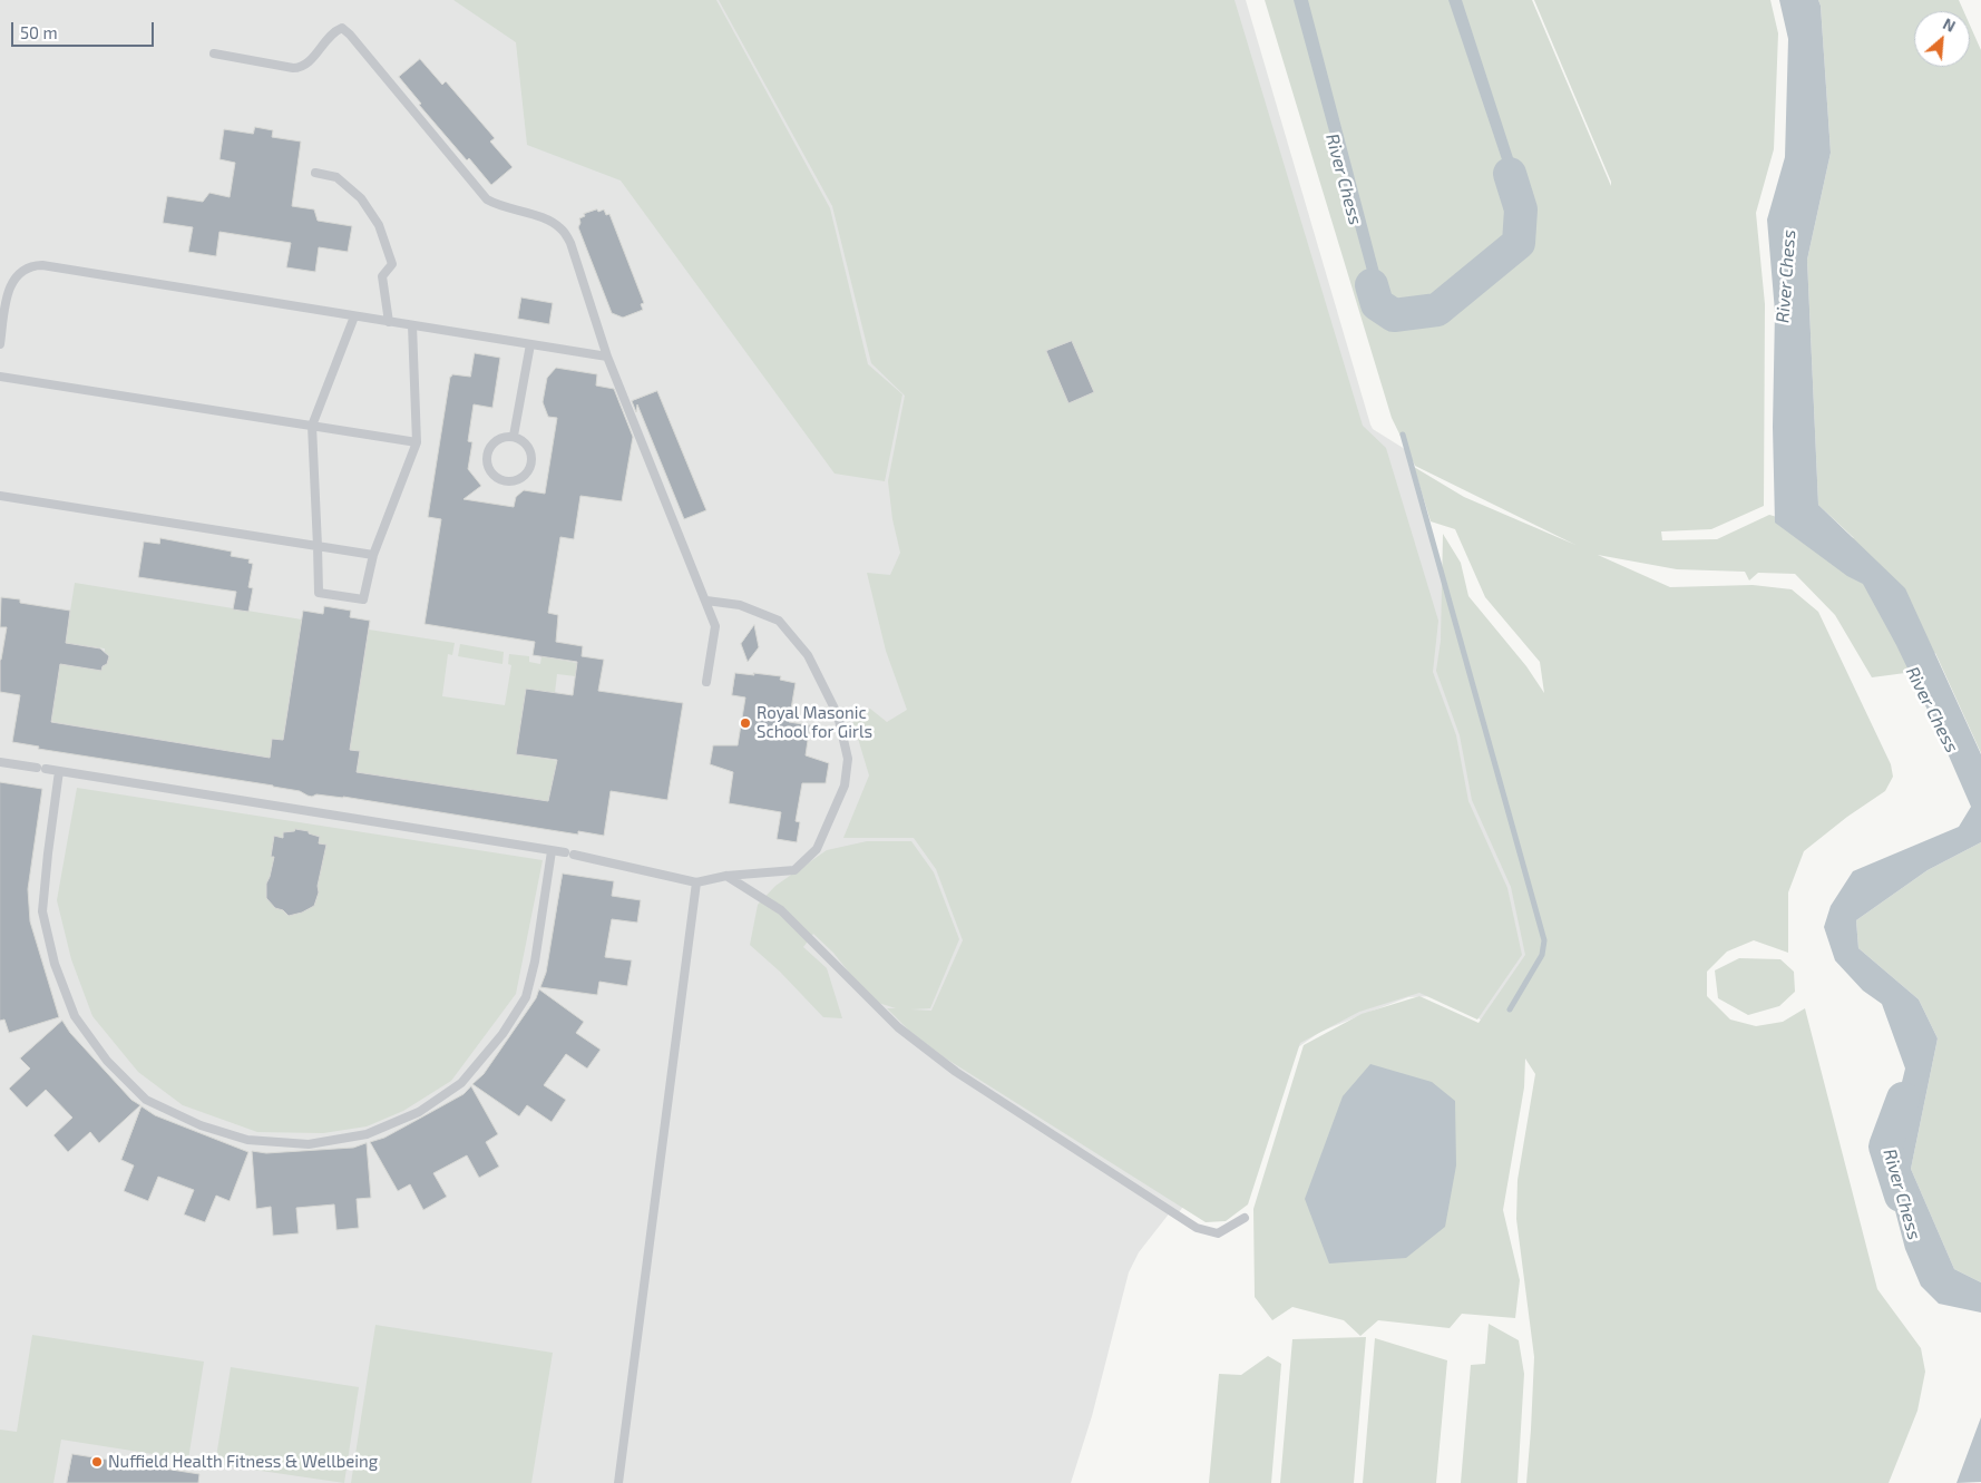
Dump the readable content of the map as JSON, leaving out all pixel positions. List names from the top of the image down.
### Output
{
  "water": ["River Chess"],
  "places": ["Royal Masonic School for Girls", "Nuffield Health Fitness & Wellbeing"],
  "scale_bar": "50 m",
  "north": "top right"
}
